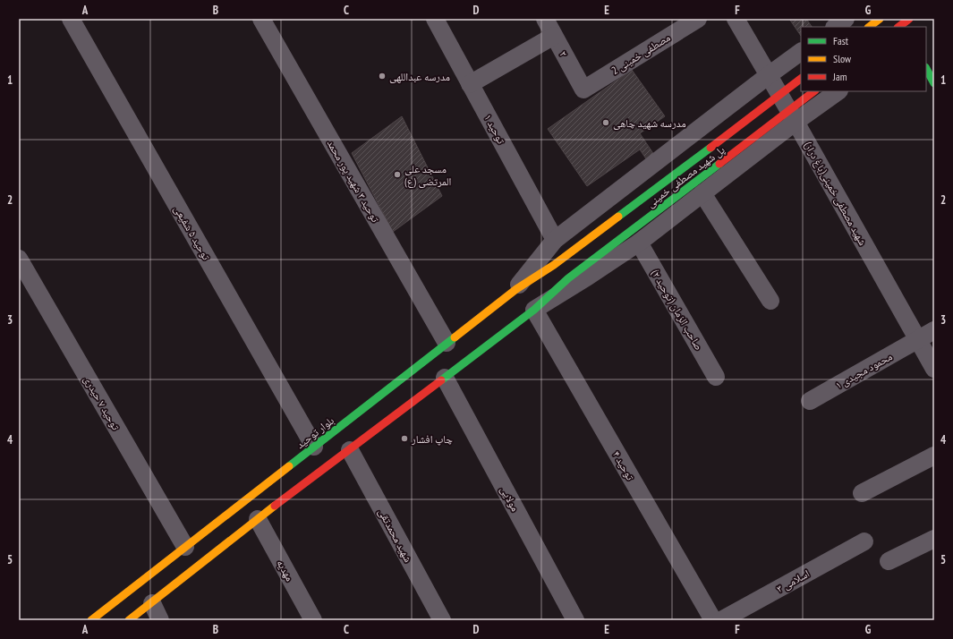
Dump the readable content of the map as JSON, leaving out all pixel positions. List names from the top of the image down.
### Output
{
  "streets": {
    "main road": ["پل شهید مصطفی خمینی", "بلوار توحید"],
    "street": [
      "۲",
      "مصطفی خمینی 2",
      "توحید ۱",
      "توحید ۳ شهيد پور محمد",
      "شهید مصطفی خمینی(باغ دراز)",
      "توحید ۵ شفیعی",
      "صاحب الزمان (توحید ۲)",
      "۱ محمود مجیدی",
      "توحید ۷ حیدری",
      "توحید ۴",
      "مولایی",
      "شهید محمدتقی",
      "مهدیه",
      "۳ اسلامی"
    ]
  },
  "crossings": [
    ["۲", "مصطفی خمینی 2"],
    ["پل شهید مصطفی خمینی", "بلوار توحید"],
    ["پل شهید مصطفی خمینی", "توحید ۴"],
    ["توحید ۳ شهيد پور محمد", "بلوار توحید"],
    ["شهید مصطفی خمینی(باغ دراز)", "۱ محمود مجیدی"],
    ["توحید ۵ شفیعی", "بلوار توحید"],
    ["توحید ۷ حیدری", "بلوار توحید"]
  ],
  "places": [
    "مدرسه عبداللهی",
    "مدرسه شهید چاهی",
    "مسجد علی المرتضی (ع)",
    "چاپ افشار"
  ],
  "legend": ["Fast", "Slow", "Jam"],
  "grid": {
    "columns": [
      "A",
      "B",
      "C",
      "D",
      "E",
      "F",
      "G"
    ],
    "rows": [
      "1",
      "2",
      "3",
      "4",
      "5"
    ]
  }
}
